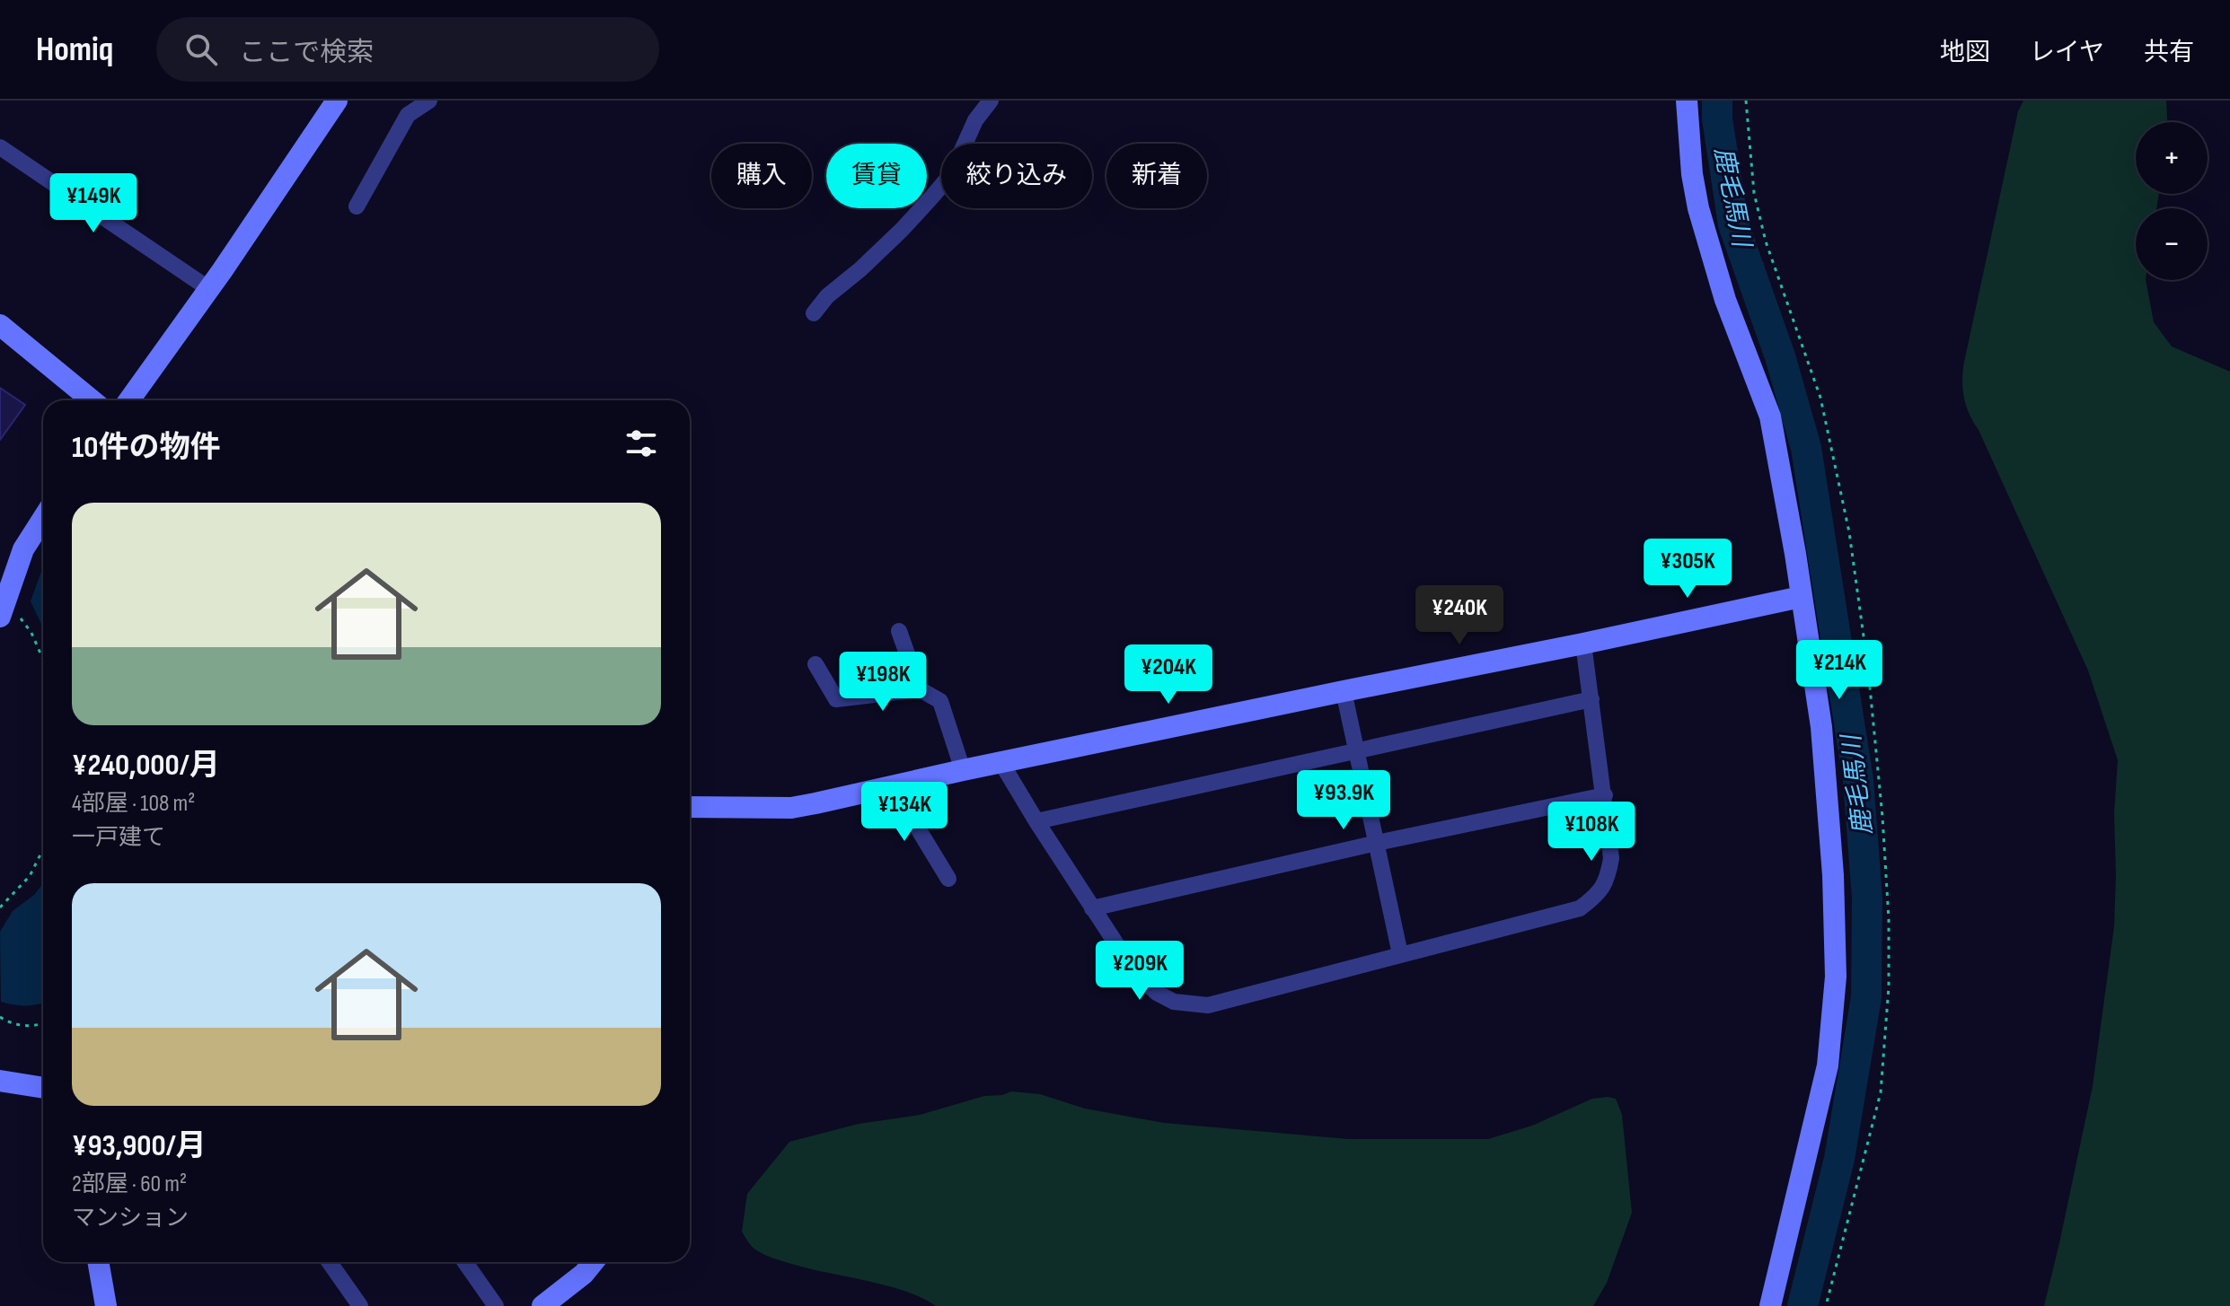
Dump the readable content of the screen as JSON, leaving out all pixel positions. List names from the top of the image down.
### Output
{
  "water": ["鹿毛馬川"],
  "page": {
    "header": "Homiq",
    "search": "ここで検索",
    "nav": ["地図", "レイヤ", "共有"],
    "map_buttons": ["+", "−"],
    "chip": [
      "購入",
      "賃貸",
      "絞り込み",
      "新着"
    ],
    "price": [
      "¥149K",
      "¥305K",
      "¥240K",
      "¥214K",
      "¥204K",
      "¥198K",
      "¥93.9K",
      "¥134K",
      "¥108K",
      "¥209K"
    ],
    "heading": "10件の物件",
    "list": [
      {
        "name": "¥240,000/月",
        "note": "4部屋 · 108 m² · 一戸建て"
      },
      {
        "name": "¥93,900/月",
        "note": "2部屋 · 60 m² · マンション"
      }
    ]
  }
}
